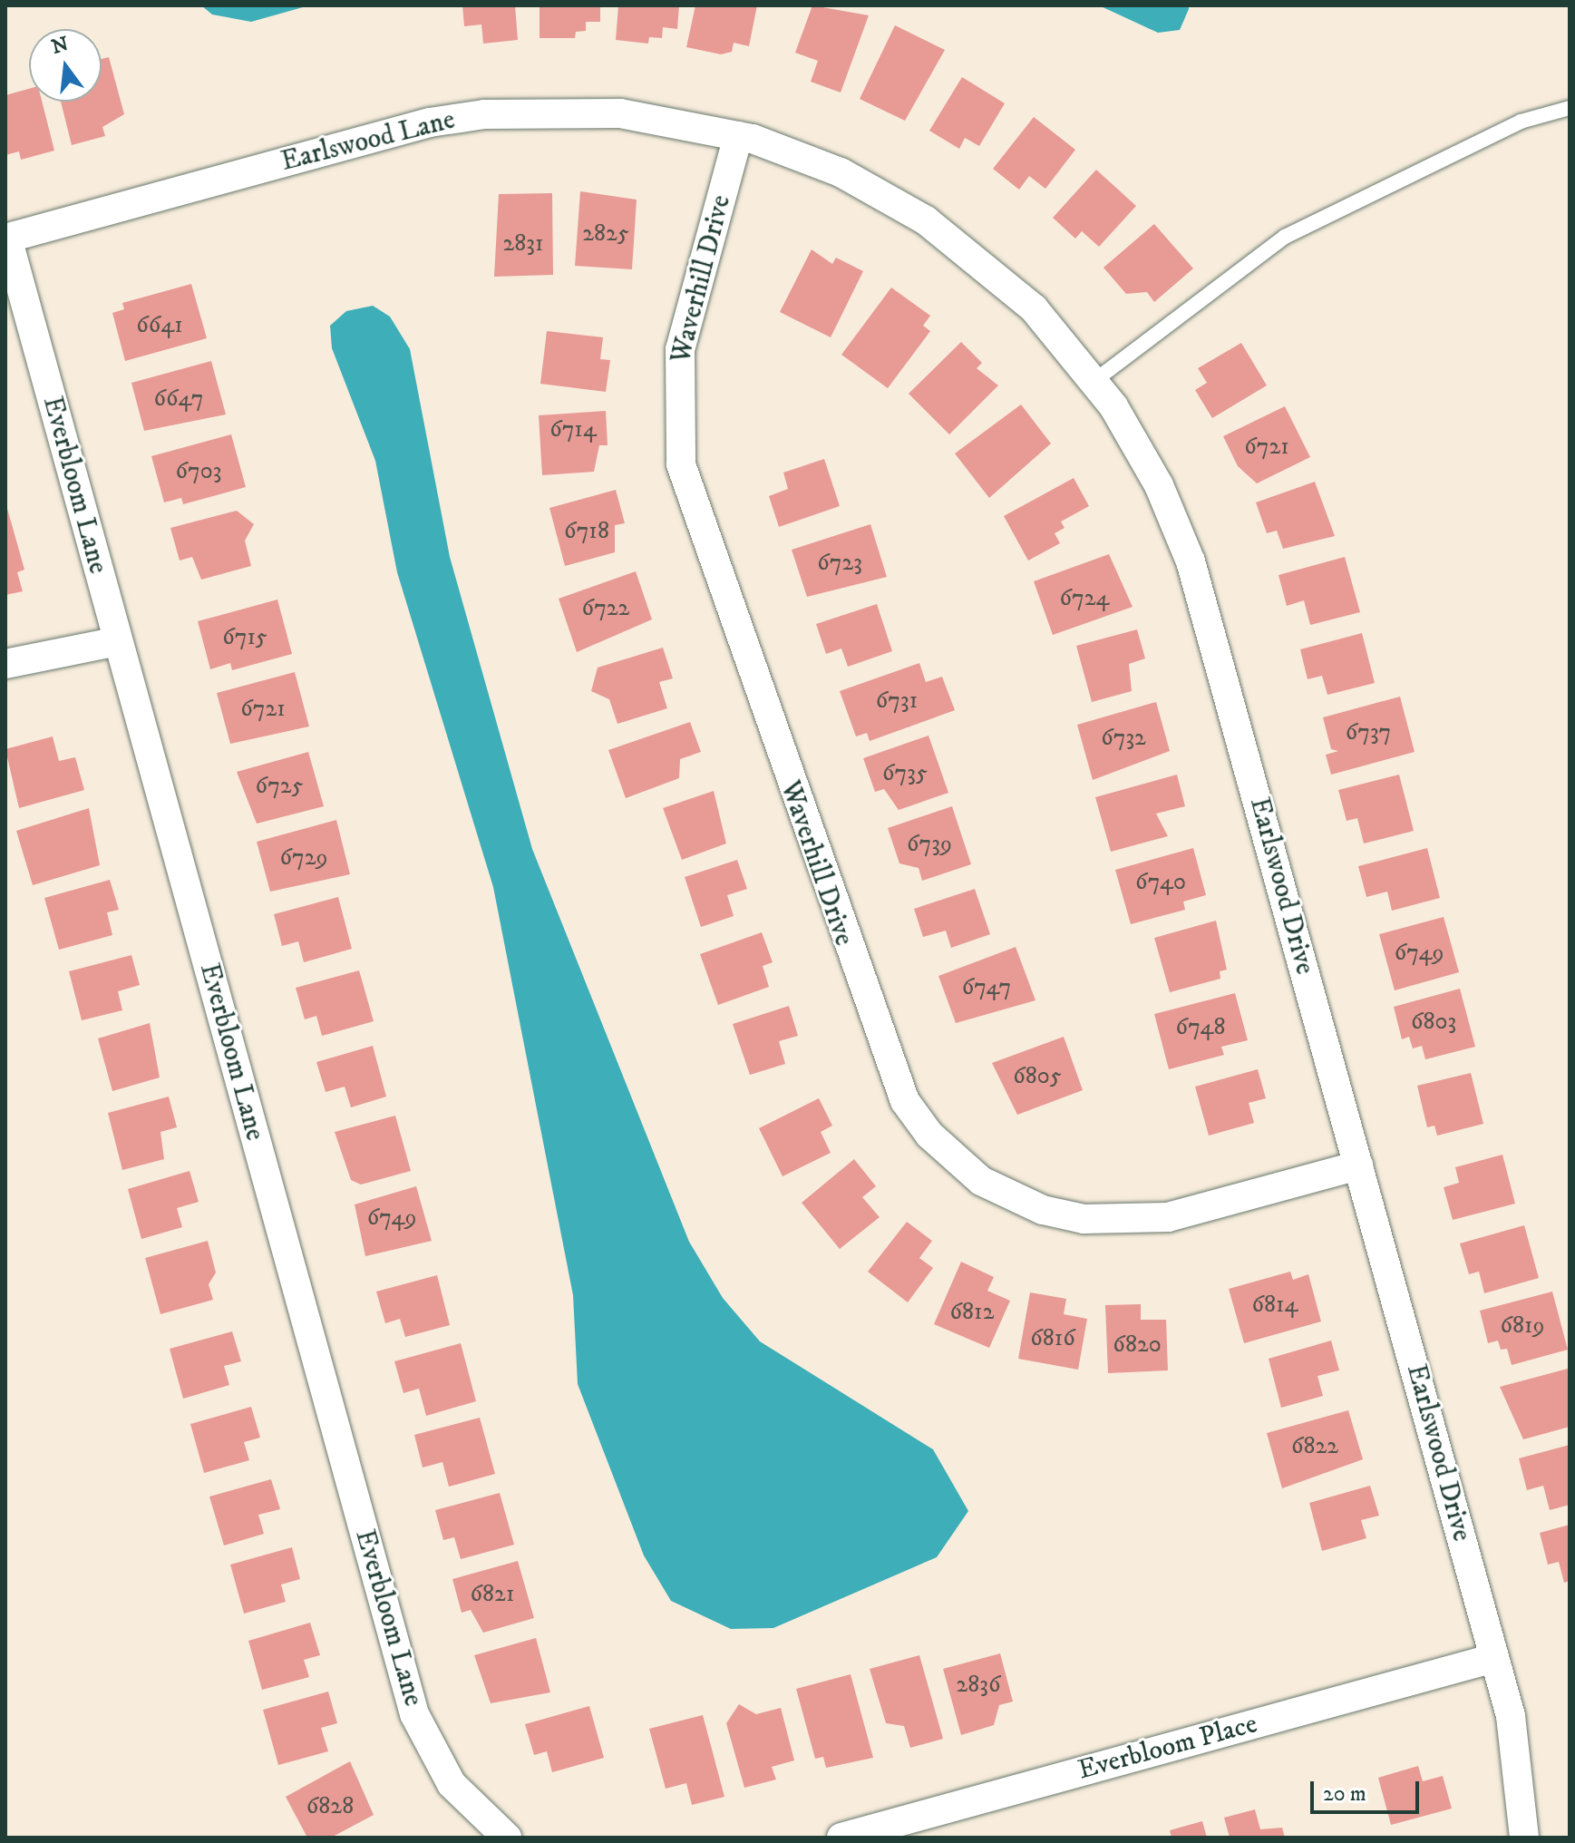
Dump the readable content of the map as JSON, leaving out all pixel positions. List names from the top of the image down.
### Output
{
  "streets": {
    "street": [
      "Earlswood Lane",
      "Waverhill Drive",
      "Everbloom Lane",
      "Earlswood Drive",
      "Everbloom Place"
    ]
  },
  "crossings": [
    ["Earlswood Lane", "Waverhill Drive"],
    ["Earlswood Lane", "Everbloom Lane"],
    ["Earlswood Lane", "Earlswood Drive"],
    ["Waverhill Drive", "Earlswood Drive"],
    ["Earlswood Drive", "Everbloom Place"]
  ],
  "house_numbers": [
    "2825",
    "2831",
    "6641",
    "6647",
    "6714",
    "6721",
    "6703",
    "6718",
    "6723",
    "6724",
    "6722",
    "6715",
    "6731",
    "6721",
    "6737",
    "6732",
    "6735",
    "6725",
    "6739",
    "6729",
    "6740",
    "6749",
    "6747",
    "6803",
    "6748",
    "6805",
    "6749",
    "6814",
    "6812",
    "6819",
    "6816",
    "6820",
    "6822",
    "6821",
    "2836",
    "6828"
  ],
  "scale_bar": "20 m",
  "north": "top"
}
